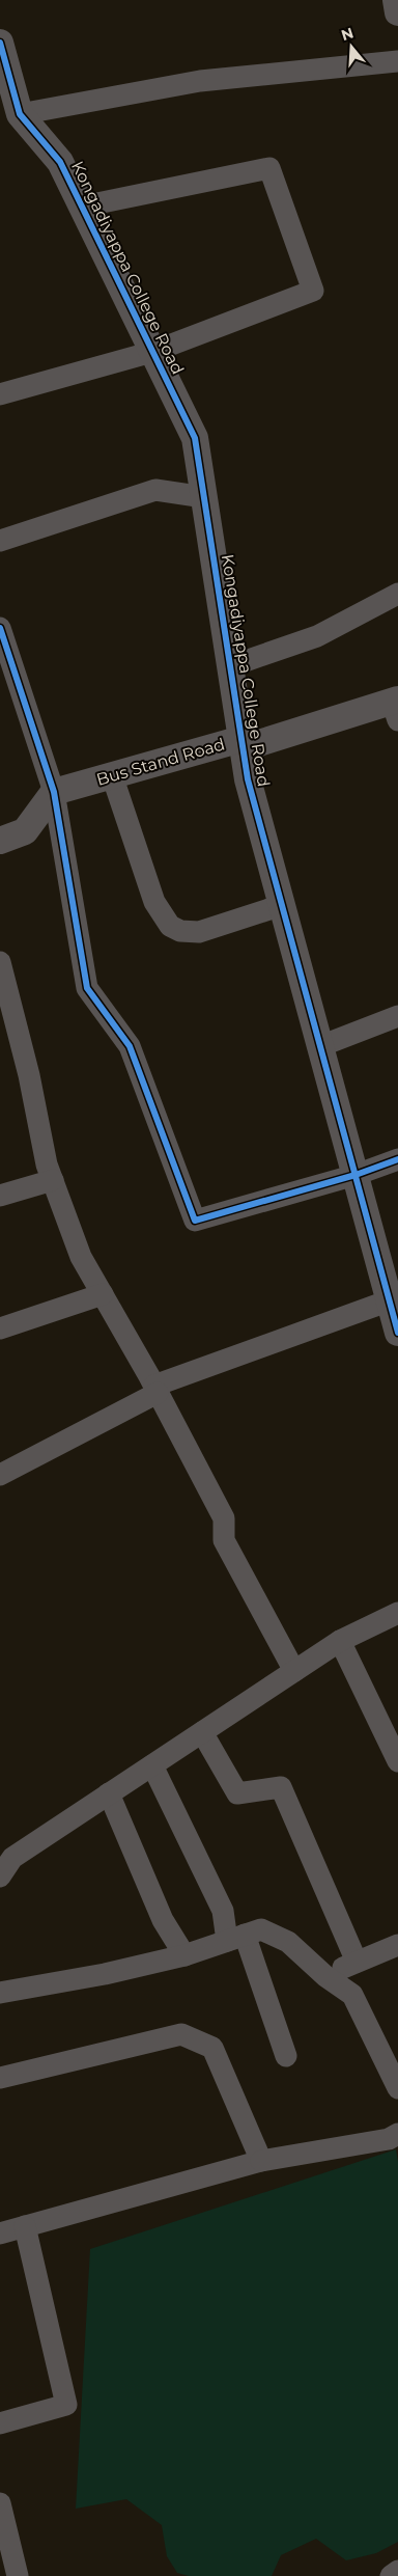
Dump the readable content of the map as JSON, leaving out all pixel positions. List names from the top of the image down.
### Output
{
  "streets": {
    "street": ["Kongadiyappa College Road", "Bus Stand Road"]
  },
  "crossings": [
    ["Kongadiyappa College Road", "Bus Stand Road"]
  ],
  "north": "top"
}
